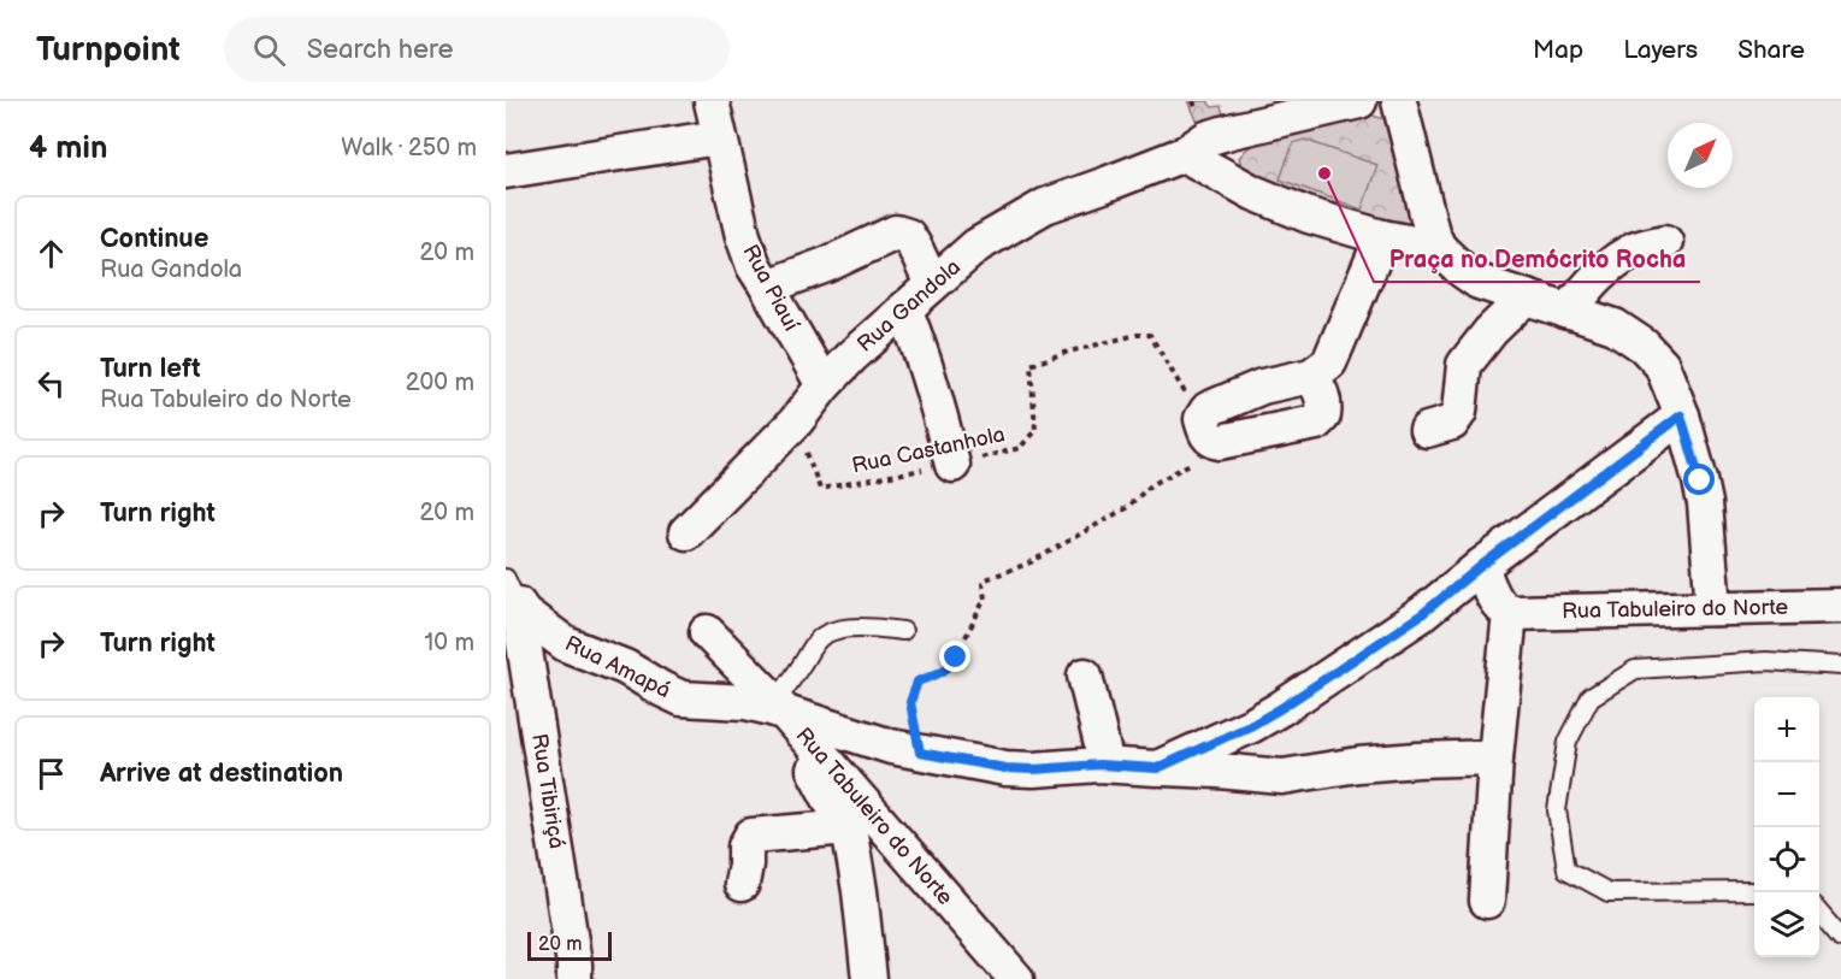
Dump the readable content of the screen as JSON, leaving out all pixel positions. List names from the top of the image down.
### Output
{
  "streets": {
    "street": [
      "Rua Piauí",
      "Rua Gandola",
      "Rua Tabuleiro do Norte",
      "Rua Amapá",
      "Rua Tibiriçá"
    ],
    "path": ["Rua Castanhola"]
  },
  "crossings": [
    ["Rua Piauí", "Rua Gandola"],
    ["Rua Gandola", "Rua Castanhola"],
    ["Rua Tabuleiro do Norte", "Rua Amapá"],
    ["Rua Amapá", "Rua Tibiriçá"]
  ],
  "places": ["Praça no Demócrito Rocha"],
  "scale_bar": "20 m",
  "north": "top right",
  "page": {
    "header": "Turnpoint",
    "search": "Search here",
    "nav": ["Map", "Layers", "Share"],
    "heading": ["4 min", "Walk · 250 m"],
    "list": [
      ["Continue", "Rua Gandola", "20 m"],
      ["Turn left", "Rua Tabuleiro do Norte", "200 m"],
      ["Turn right", "20 m"],
      ["Turn right", "10 m"],
      "Arrive at destination"
    ],
    "map_buttons": ["+", "−"],
    "scale": "20 m"
  }
}
